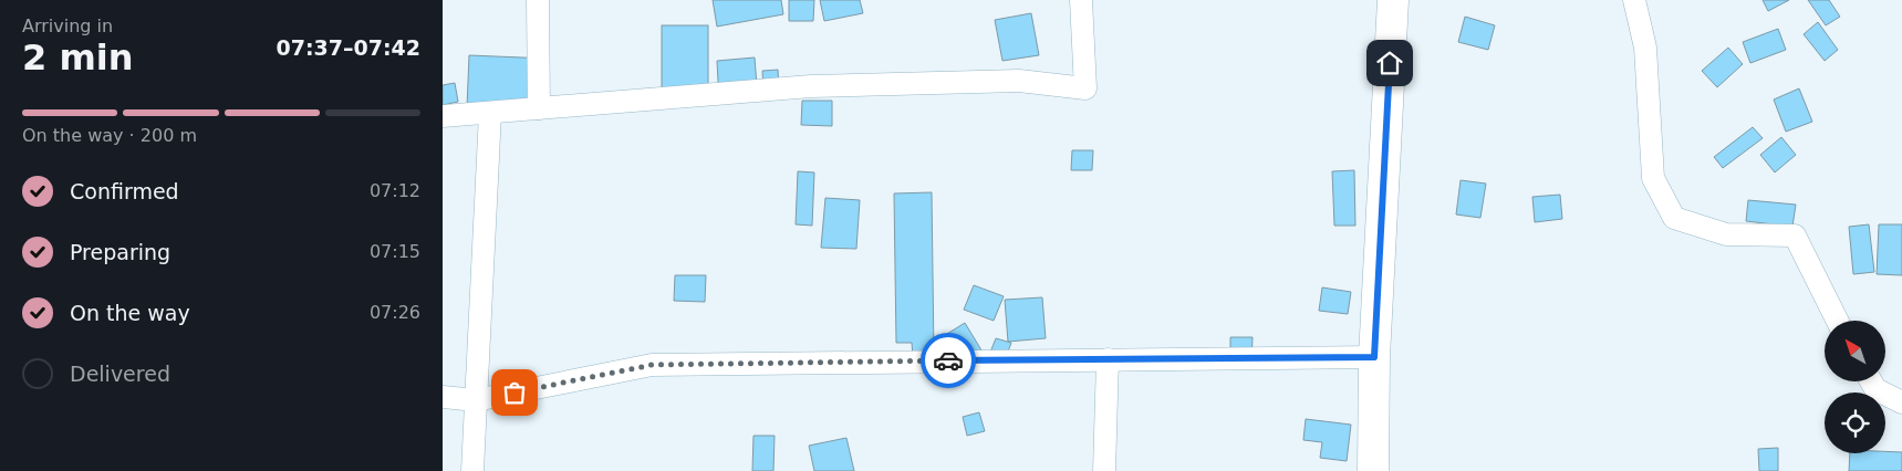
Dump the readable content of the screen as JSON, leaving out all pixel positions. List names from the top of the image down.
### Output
{
  "north": "top left",
  "page": {
    "heading": ["2 min", "Arriving in", "07:37–07:42"],
    "bar": "On the way · 200 m",
    "list": [
      ["Confirmed", "07:12"],
      ["Preparing", "07:15"],
      ["On the way", "07:26"],
      "Delivered"
    ]
  }
}
